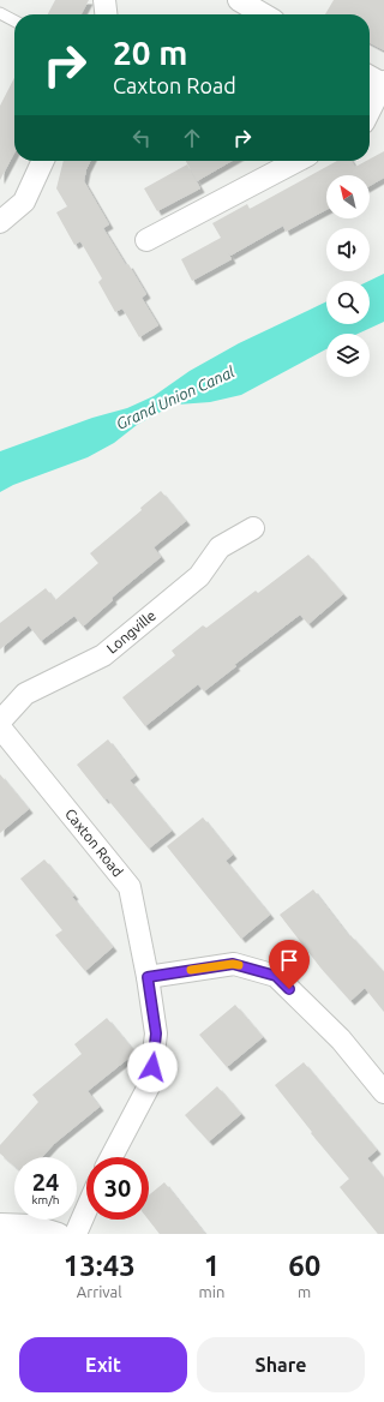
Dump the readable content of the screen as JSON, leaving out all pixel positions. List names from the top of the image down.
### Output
{
  "streets": {
    "street": ["Longville", "Caxton Road"]
  },
  "water": ["Grand Union Canal"],
  "north": "top left",
  "page": {
    "turn": ["20 m", "Caxton Road"],
    "speed": "24 km/h",
    "limit": "30",
    "eta": [
      "13:43",
      "Arrival",
      "1",
      "min",
      "60",
      "m"
    ],
    "buttons": ["Exit", "Share"]
  }
}
